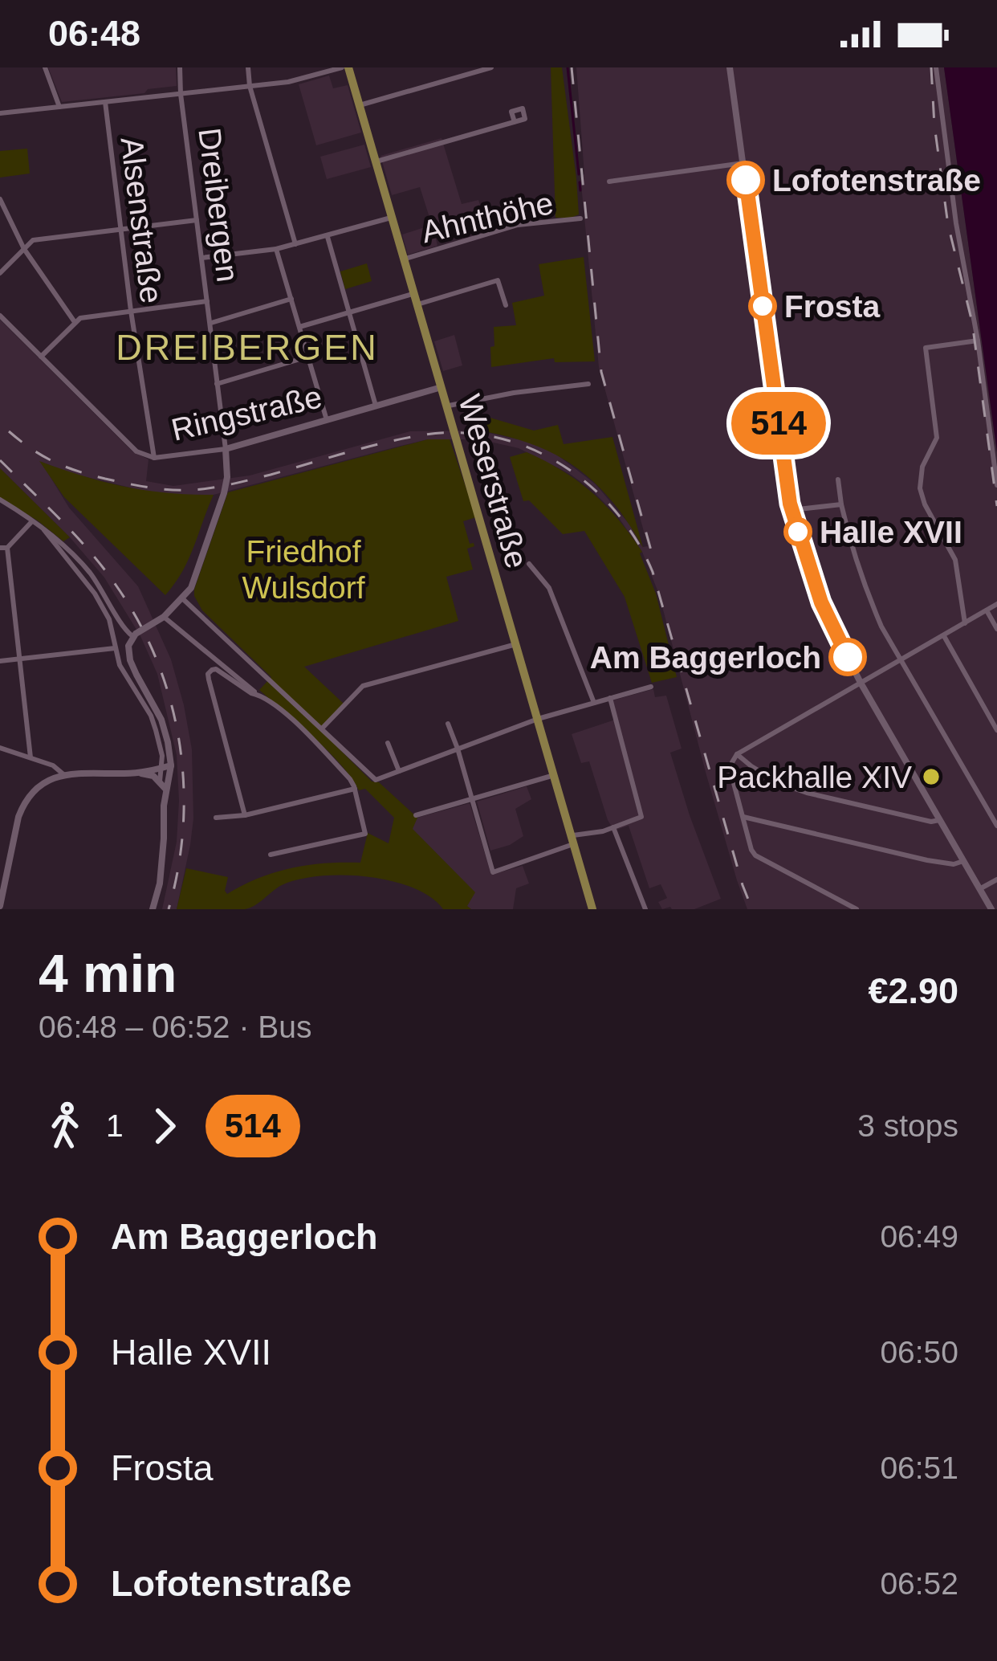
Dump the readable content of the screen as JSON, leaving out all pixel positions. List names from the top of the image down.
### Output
{
  "streets": {
    "main road": ["Weserstraße"],
    "street": [
      "Dreibergen",
      "Ahnthöhe",
      "Alsenstraße",
      "Ringstraße"
    ]
  },
  "crossings": [
    ["Dreibergen", "Ringstraße"],
    ["Ahnthöhe", "Weserstraße"],
    ["Alsenstraße", "Ringstraße"],
    ["Ringstraße", "Weserstraße"]
  ],
  "districts": ["DREIBERGEN"],
  "parks": ["Friedhof Wulsdorf"],
  "places": [
    "Lofotenstraße",
    "Frosta",
    "Halle XVII",
    "Am Baggerloch",
    "Packhalle XIV"
  ],
  "lines": ["bus line 514"],
  "page": {
    "status": "06:48",
    "on_map": "514",
    "heading": ["4 min", "06:48 – 06:52 · Bus", "€2.90"],
    "legs": ["1", "514", "3 stops"],
    "list": [
      {
        "name": "Am Baggerloch",
        "value": "06:49"
      },
      {
        "name": "Halle XVII",
        "value": "06:50"
      },
      {
        "name": "Frosta",
        "value": "06:51"
      },
      {
        "name": "Lofotenstraße",
        "value": "06:52"
      }
    ]
  }
}
